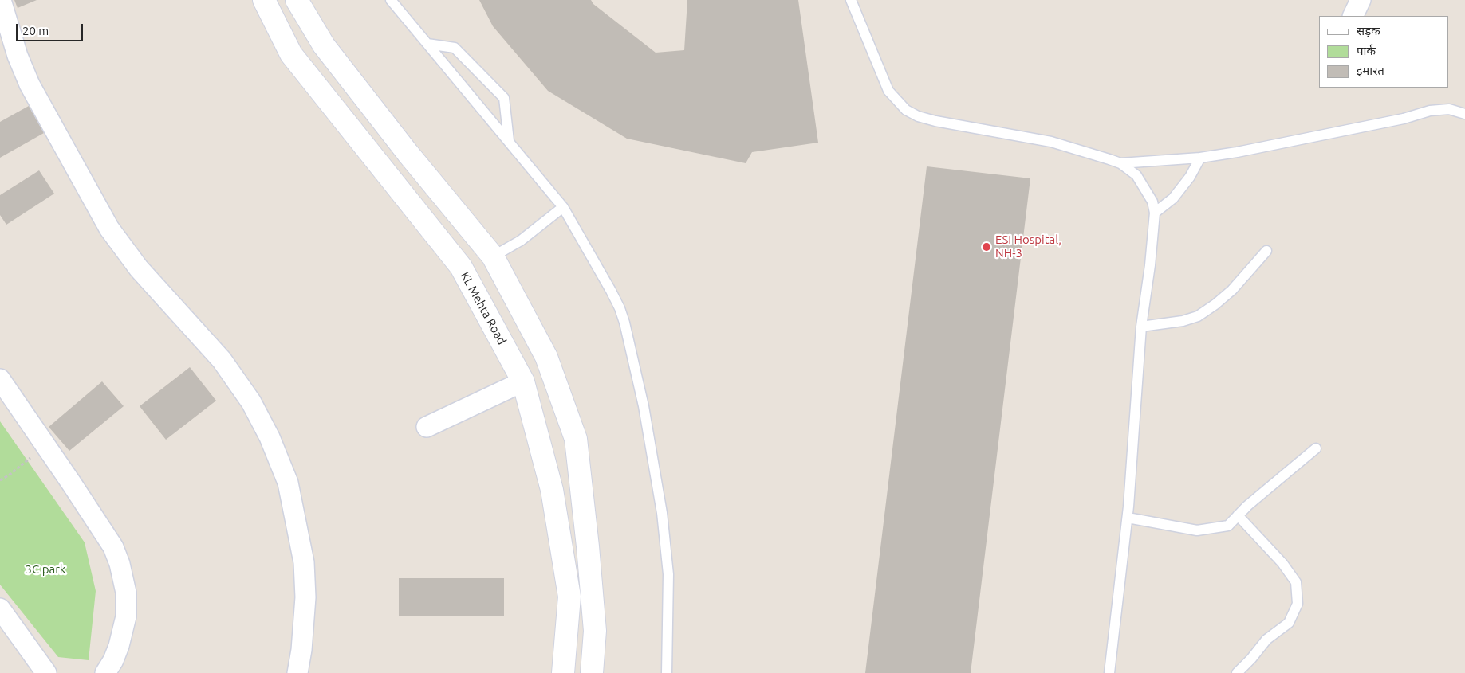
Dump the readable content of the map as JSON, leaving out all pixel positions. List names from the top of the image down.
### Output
{
  "streets": {
    "street": ["KL Mehta Road"]
  },
  "parks": ["3C park"],
  "places": ["ESI Hospital, NH-3"],
  "legend": ["सड़क", "पार्क", "इमारत"],
  "scale_bar": "20 m"
}
